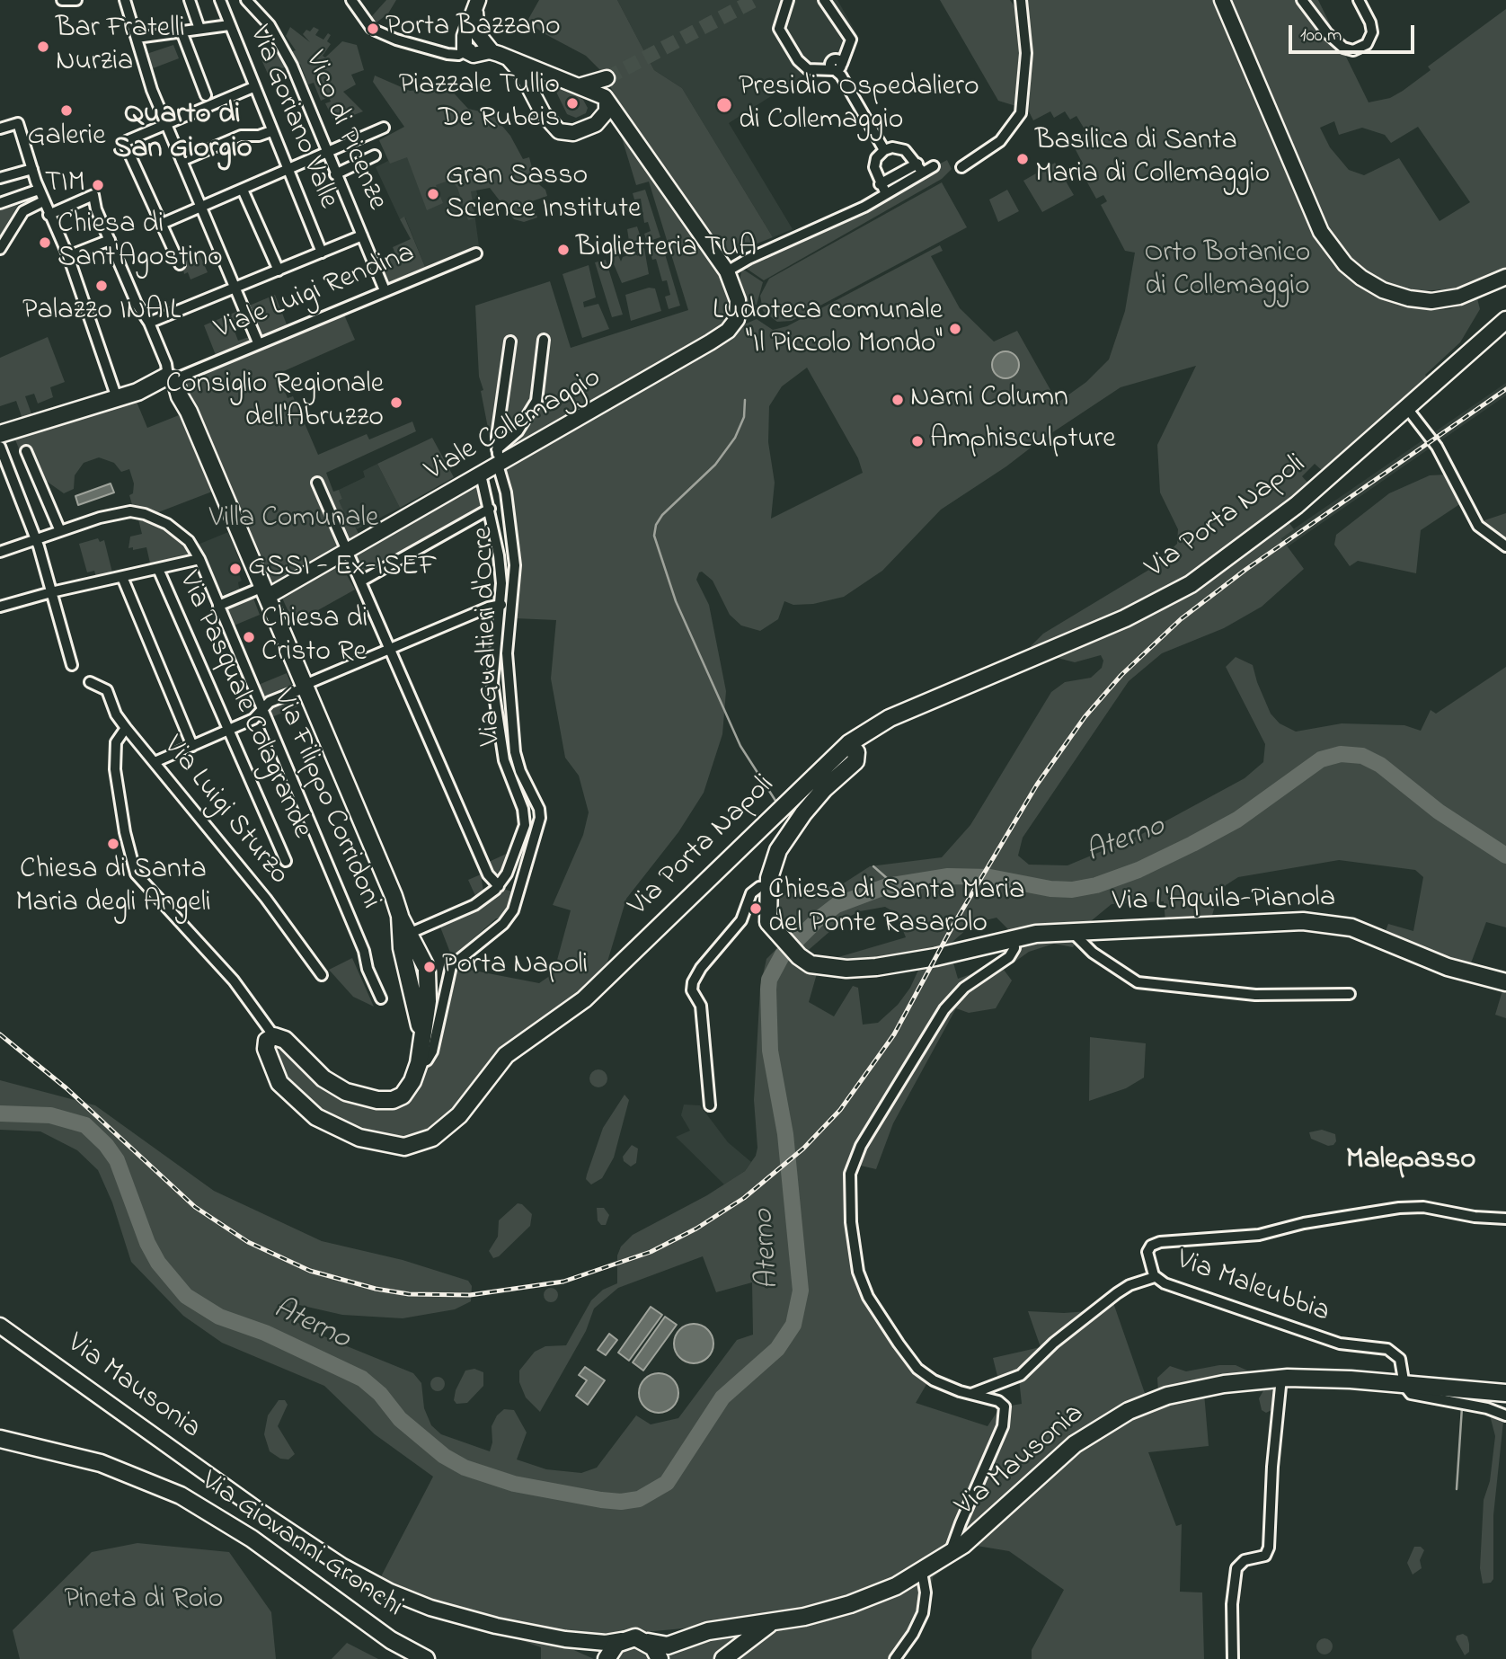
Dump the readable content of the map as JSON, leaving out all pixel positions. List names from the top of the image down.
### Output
{
  "streets": {
    "main road": [
      "Viale Collemaggio",
      "Via Porta Napoli",
      "Via L'Aquila-Pianola",
      "Via Mausonia",
      "Via Giovanni Gronchi"
    ],
    "street": [
      "Via Goriano Valle",
      "Vico di Picenze",
      "Viale Luigi Rendina",
      "Via Gualtieri d'Ocre",
      "Via Pasquale Colagrande",
      "Via Filippo Corridoni",
      "Via Luigi Sturzo",
      "Via Maleubbia"
    ]
  },
  "crossings": [
    ["Vico di Picenze", "Viale Luigi Rendina"],
    ["Viale Collemaggio", "Via Gualtieri d'Ocre"],
    ["Via Maleubbia", "Via Mausonia"]
  ],
  "districts": ["Quarto di San Giorgio", "Malepasso"],
  "water": ["Aterno"],
  "parks": ["Orto Botanico di Collemaggio", "Villa Comunale", "Pineta di Roio"],
  "places": [
    "Porta Bazzano",
    "Bar Fratelli Nurzia",
    "Piazzale Tullio De Rubeis",
    "Presidio Ospedaliero di Collemaggio",
    "Galerie",
    "Basilica di Santa Maria di Collemaggio",
    "TIM",
    "Gran Sasso Science Institute",
    "Chiesa di Sant'Agostino",
    "Biglietteria TUA",
    "Palazzo INAIL",
    "Ludoteca comunale \"Il Piccolo Mondo\"",
    "Narni Column",
    "Consiglio Regionale dell'Abruzzo",
    "Amphisculpture",
    "GSSI - Ex-ISEF",
    "Chiesa di Cristo Re",
    "Chiesa di Santa Maria degli Angeli",
    "Chiesa di Santa Maria del Ponte Rasarolo",
    "Porta Napoli"
  ],
  "scale_bar": "100 m"
}
